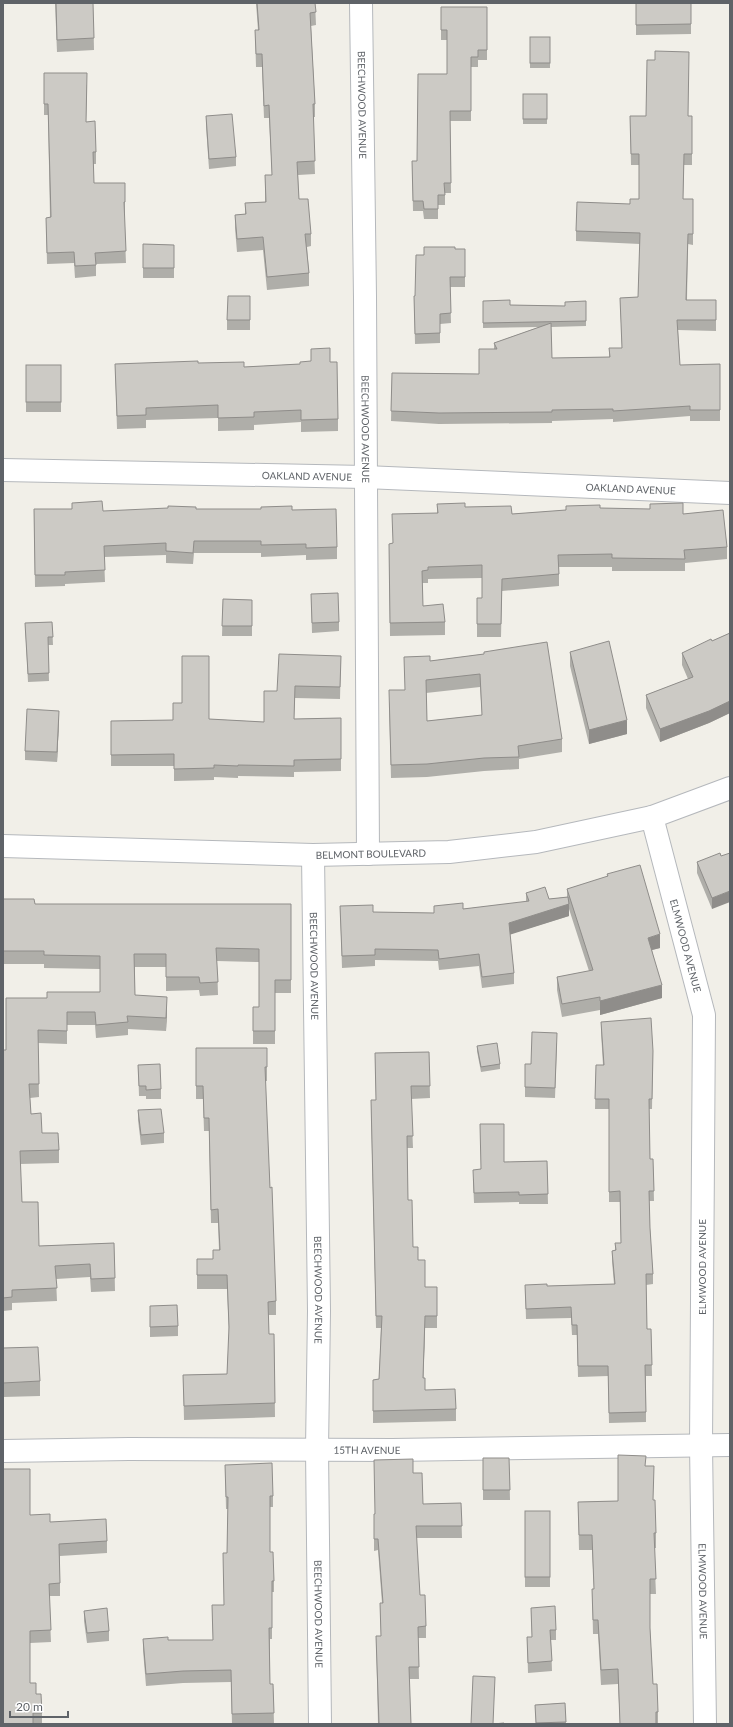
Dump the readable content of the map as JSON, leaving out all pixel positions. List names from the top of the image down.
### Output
{
  "streets": {
    "street": [
      "BEECHWOOD AVENUE",
      "OAKLAND AVENUE",
      "BELMONT BOULEVARD",
      "ELMWOOD AVENUE",
      "15TH AVENUE"
    ]
  },
  "crossings": [
    ["BEECHWOOD AVENUE", "OAKLAND AVENUE"],
    ["BEECHWOOD AVENUE", "BELMONT BOULEVARD"],
    ["BEECHWOOD AVENUE", "15TH AVENUE"],
    ["BELMONT BOULEVARD", "ELMWOOD AVENUE"],
    ["ELMWOOD AVENUE", "15TH AVENUE"]
  ],
  "scale_bar": "20 m"
}
